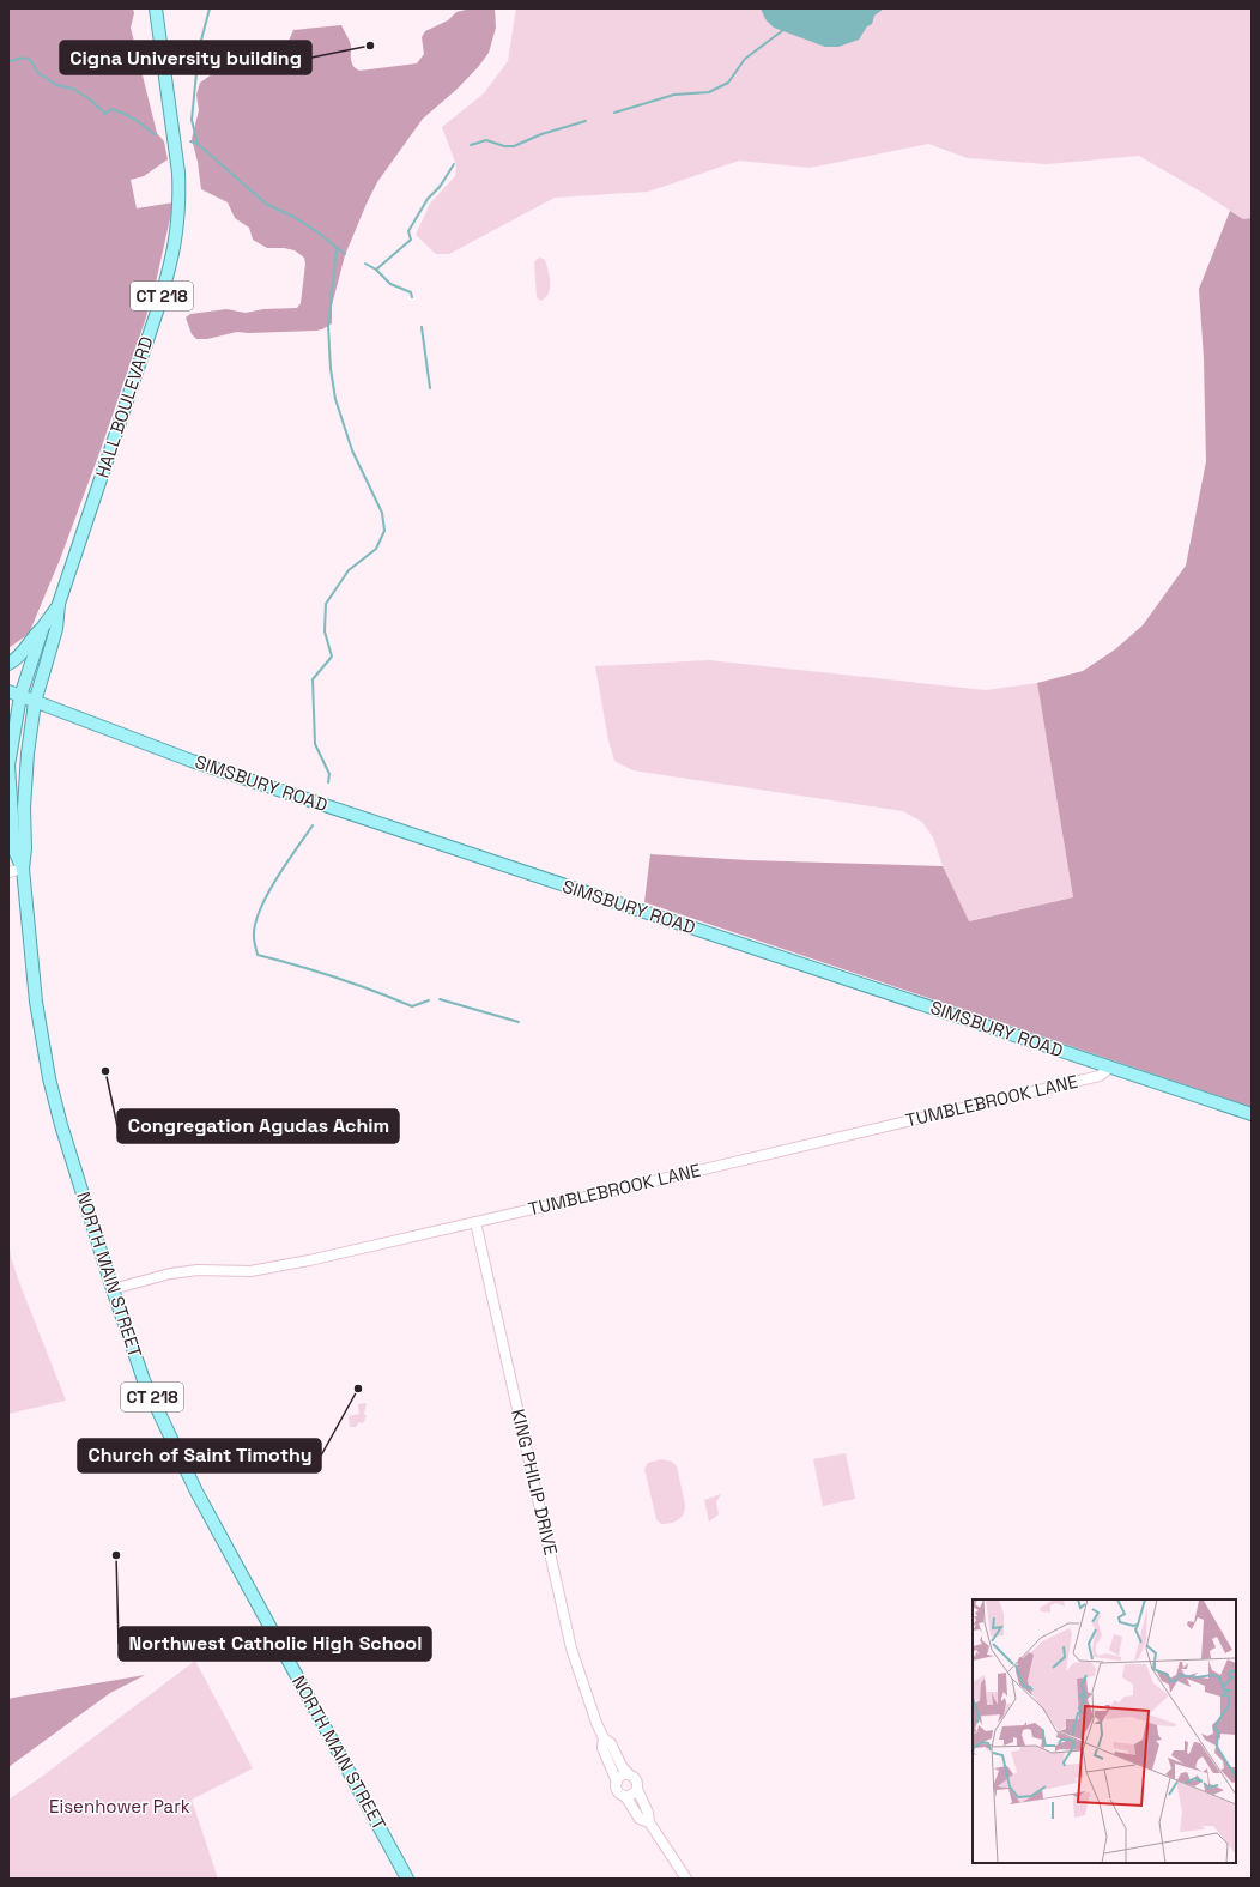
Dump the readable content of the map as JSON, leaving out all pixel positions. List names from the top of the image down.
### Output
{
  "streets": {
    "main road": [
      "CT 218",
      "HALL BOULEVARD",
      "SIMSBURY ROAD",
      "NORTH MAIN STREET"
    ],
    "street": ["TUMBLEBROOK LANE", "KING PHILIP DRIVE"]
  },
  "crossings": [
    ["HALL BOULEVARD", "SIMSBURY ROAD"],
    ["HALL BOULEVARD", "NORTH MAIN STREET"],
    ["SIMSBURY ROAD", "TUMBLEBROOK LANE"],
    ["SIMSBURY ROAD", "NORTH MAIN STREET"],
    ["TUMBLEBROOK LANE", "NORTH MAIN STREET"],
    ["TUMBLEBROOK LANE", "KING PHILIP DRIVE"]
  ],
  "parks": ["Eisenhower Park"],
  "places": [
    "Cigna University building",
    "Congregation Agudas Achim",
    "Church of Saint Timothy",
    "Northwest Catholic High School"
  ]
}
